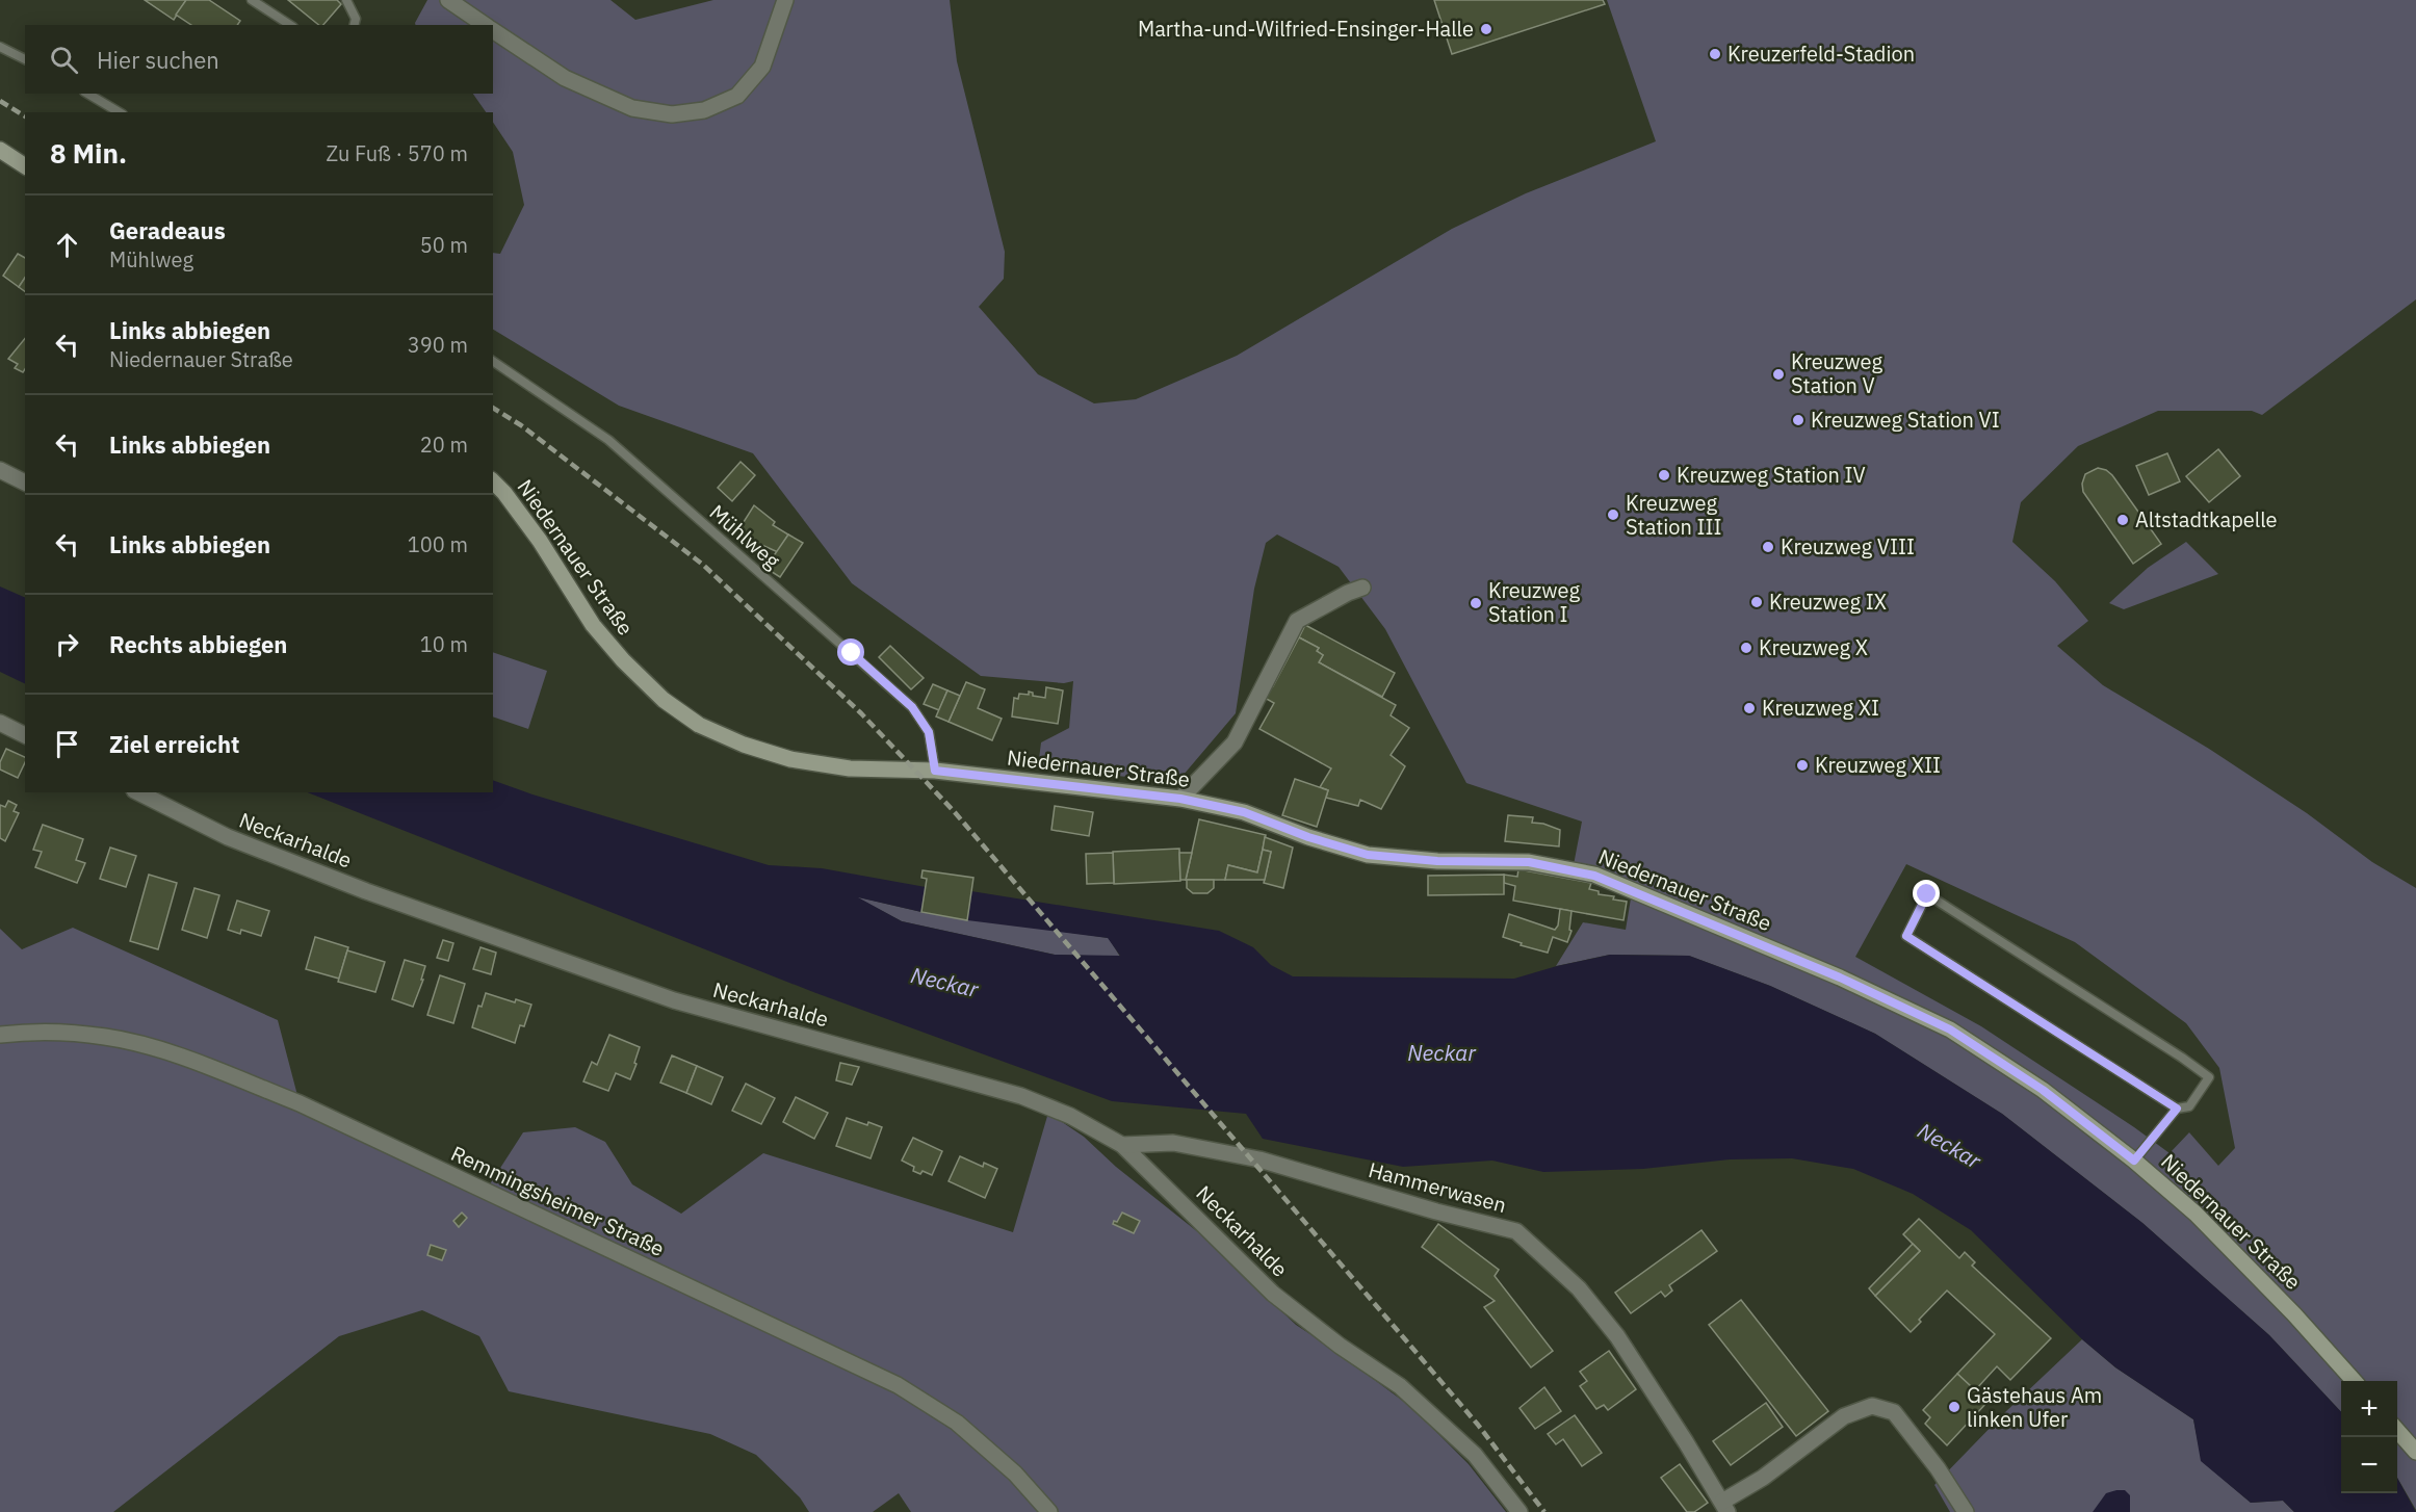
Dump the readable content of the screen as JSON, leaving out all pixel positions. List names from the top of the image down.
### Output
{
  "streets": {
    "main road": ["Niedernauer Straße"],
    "street": ["Neckarhalde", "Hammerwasen", "Remmingsheimer Straße"],
    "lane": ["Mühlweg"]
  },
  "crossings": [
    ["Mühlweg", "Niedernauer Straße"],
    ["Neckarhalde", "Hammerwasen"]
  ],
  "water": ["Neckar"],
  "places": [
    "Martha-und-Wilfried-Ensinger-Halle",
    "Kreuzerfeld-Stadion",
    "Kreuzweg Station V",
    "Kreuzweg Station VI",
    "Kreuzweg Station IV",
    "Kreuzweg Station III",
    "Altstadtkapelle",
    "Kreuzweg VIII",
    "Kreuzweg IX",
    "Kreuzweg Station I",
    "Kreuzweg X",
    "Kreuzweg XI",
    "Kreuzweg XII",
    "Gästehaus Am linken Ufer"
  ],
  "page": {
    "search": "Hier suchen",
    "heading": ["8 Min.", "Zu Fuß · 570 m"],
    "list": [
      ["Geradeaus", "Mühlweg", "50 m"],
      ["Links abbiegen", "Niedernauer Straße", "390 m"],
      ["Links abbiegen", "20 m"],
      ["Links abbiegen", "100 m"],
      ["Rechts abbiegen", "10 m"],
      "Ziel erreicht"
    ],
    "map_buttons": ["+", "−"]
  }
}
